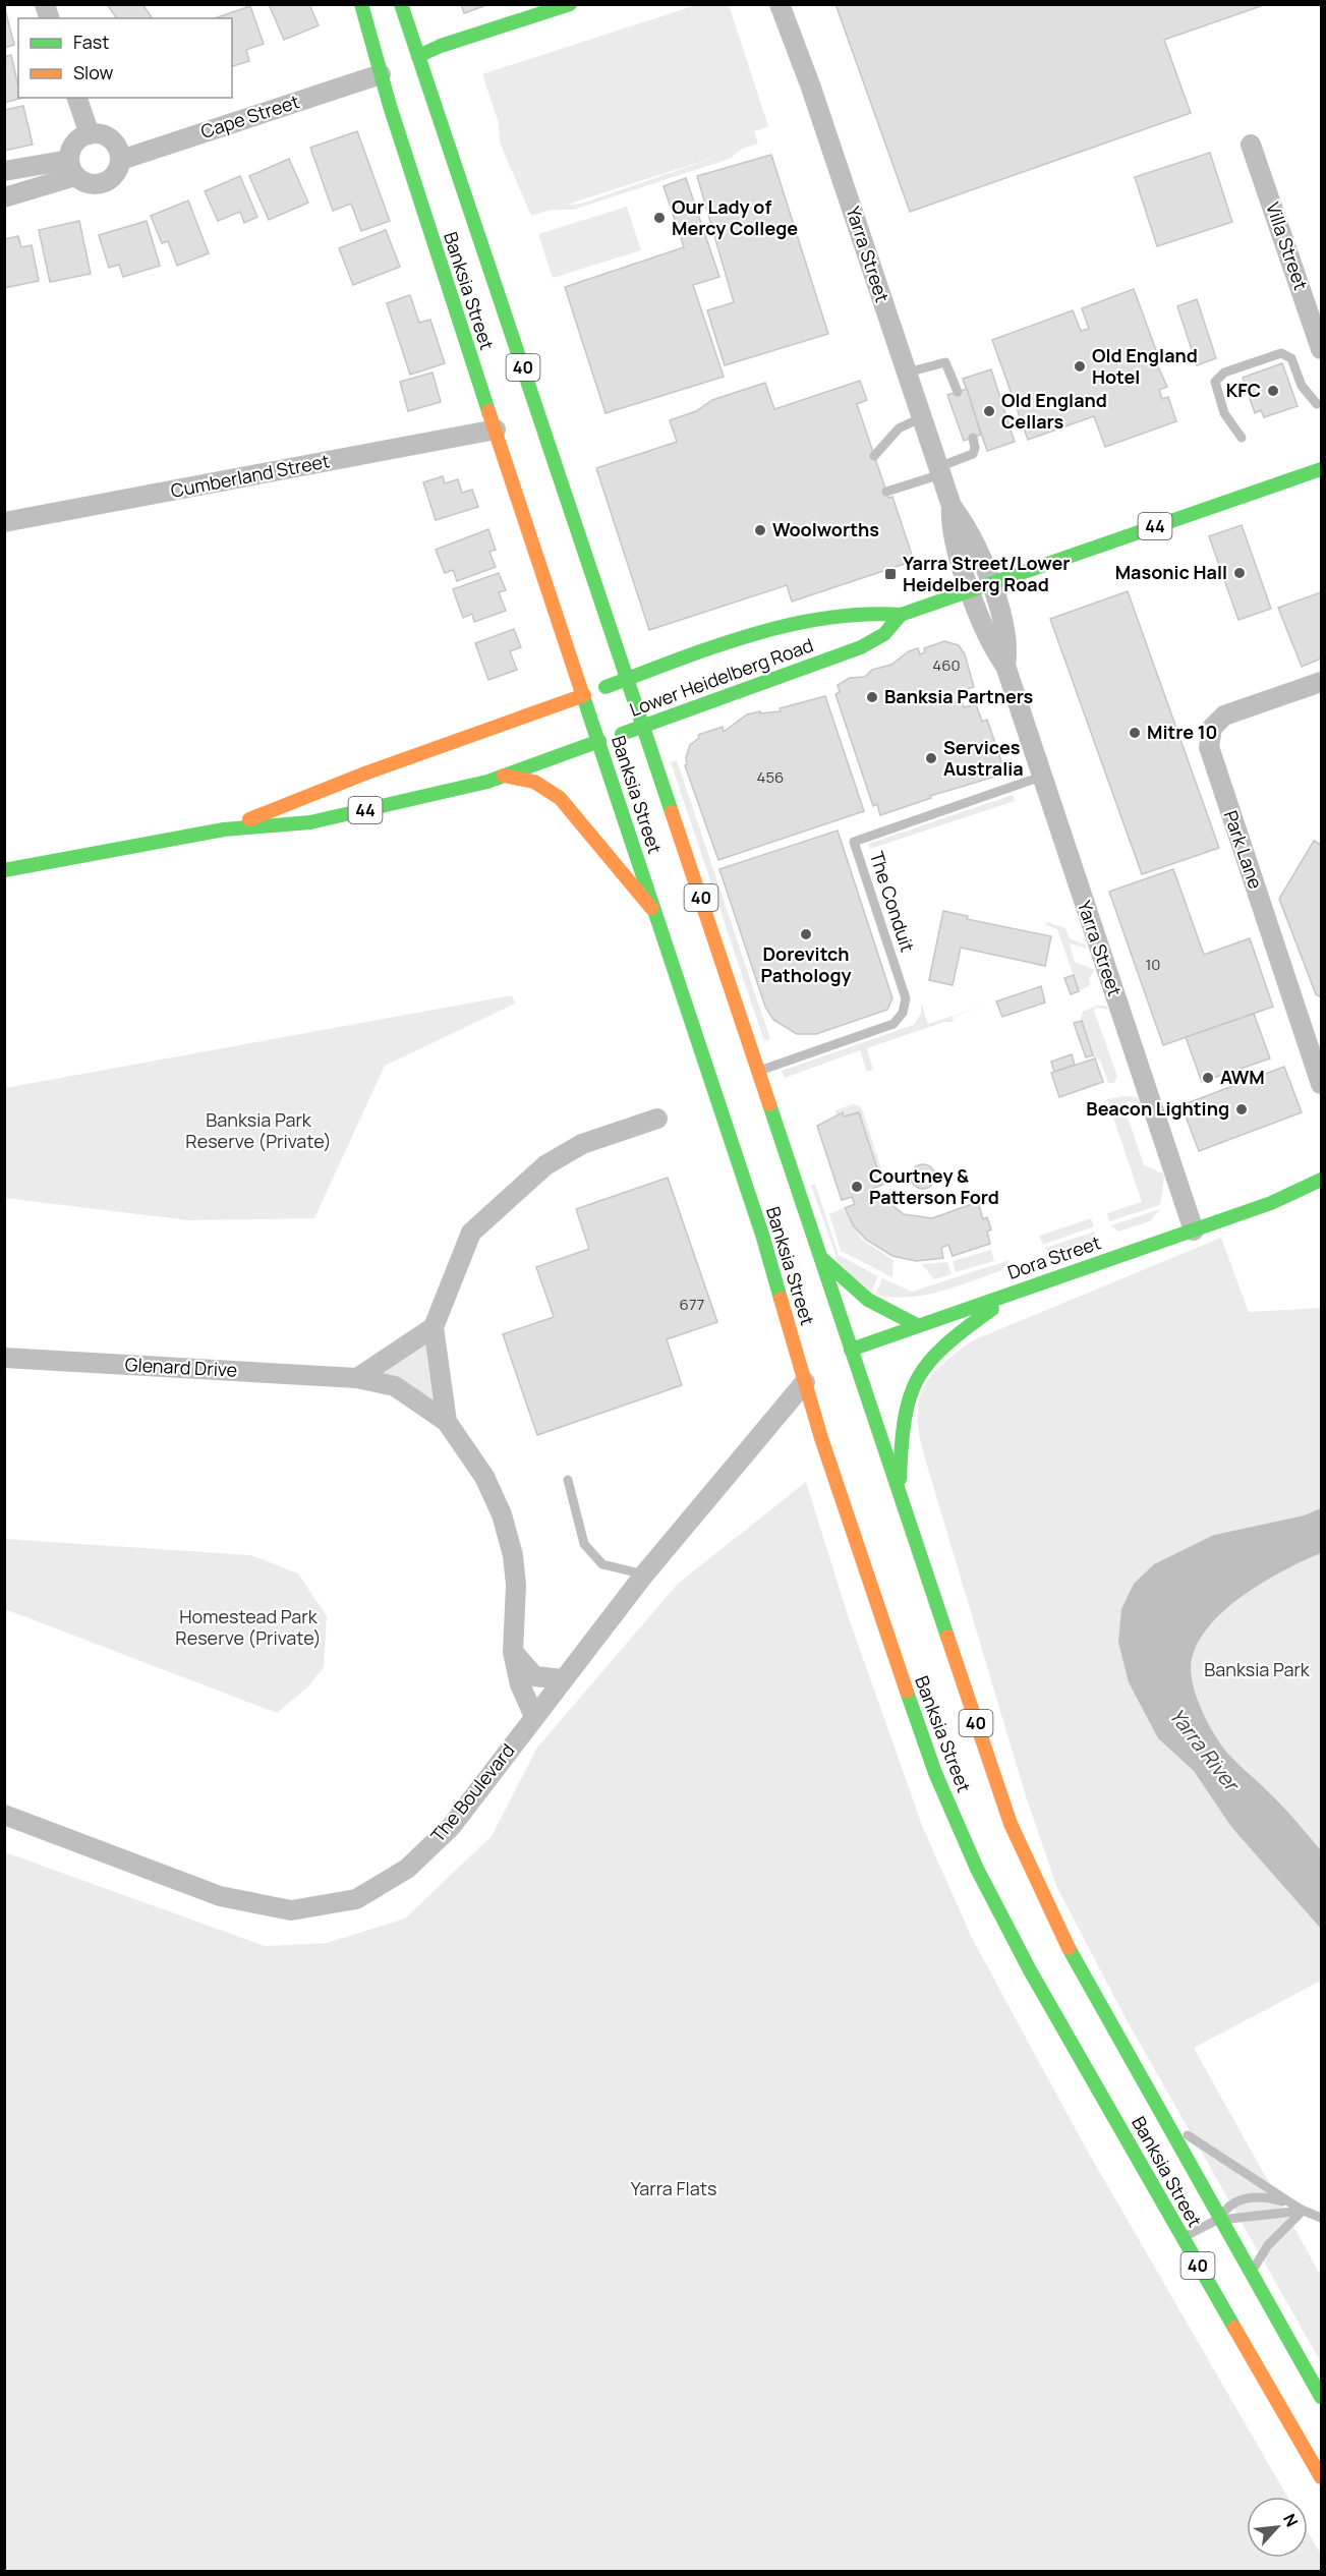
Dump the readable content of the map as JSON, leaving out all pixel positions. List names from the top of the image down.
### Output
{
  "streets": {
    "main road": [
      "Banksia Street",
      "40",
      "44",
      "Lower Heidelberg Road",
      "Dora Street"
    ],
    "street": [
      "Cape Street",
      "Villa Street",
      "Yarra Street",
      "Cumberland Street",
      "Park Lane",
      "Glenard Drive",
      "The Boulevard"
    ],
    "lane": ["The Conduit"]
  },
  "crossings": [
    ["Cape Street", "Banksia Street"],
    ["Yarra Street", "Lower Heidelberg Road"],
    ["Yarra Street", "The Conduit"],
    ["Yarra Street", "Dora Street"],
    ["Banksia Street", "Cumberland Street"],
    ["Banksia Street", "Lower Heidelberg Road"],
    ["Banksia Street", "The Conduit"],
    ["Banksia Street", "Dora Street"],
    ["Banksia Street", "The Boulevard"],
    ["Glenard Drive", "The Boulevard"]
  ],
  "water": ["Yarra River"],
  "parks": [
    "Banksia Park Reserve (Private)",
    "Homestead Park Reserve (Private)",
    "Banksia Park",
    "Yarra Flats"
  ],
  "places": {
    "other": [
      "Our Lady of Mercy College",
      "Old England Hotel",
      "KFC",
      "Old England Cellars",
      "Woolworths",
      "Masonic Hall",
      "Banksia Partners",
      "Mitre 10",
      "Services Australia",
      "Dorevitch Pathology",
      "AWM",
      "Beacon Lighting",
      "Courtney & Patterson Ford"
    ],
    "transit": ["Yarra Street/Lower Heidelberg Road"]
  },
  "house_numbers": [
    "460",
    "456",
    "10",
    "677"
  ],
  "legend": ["Fast", "Slow"],
  "north": "top right"
}
